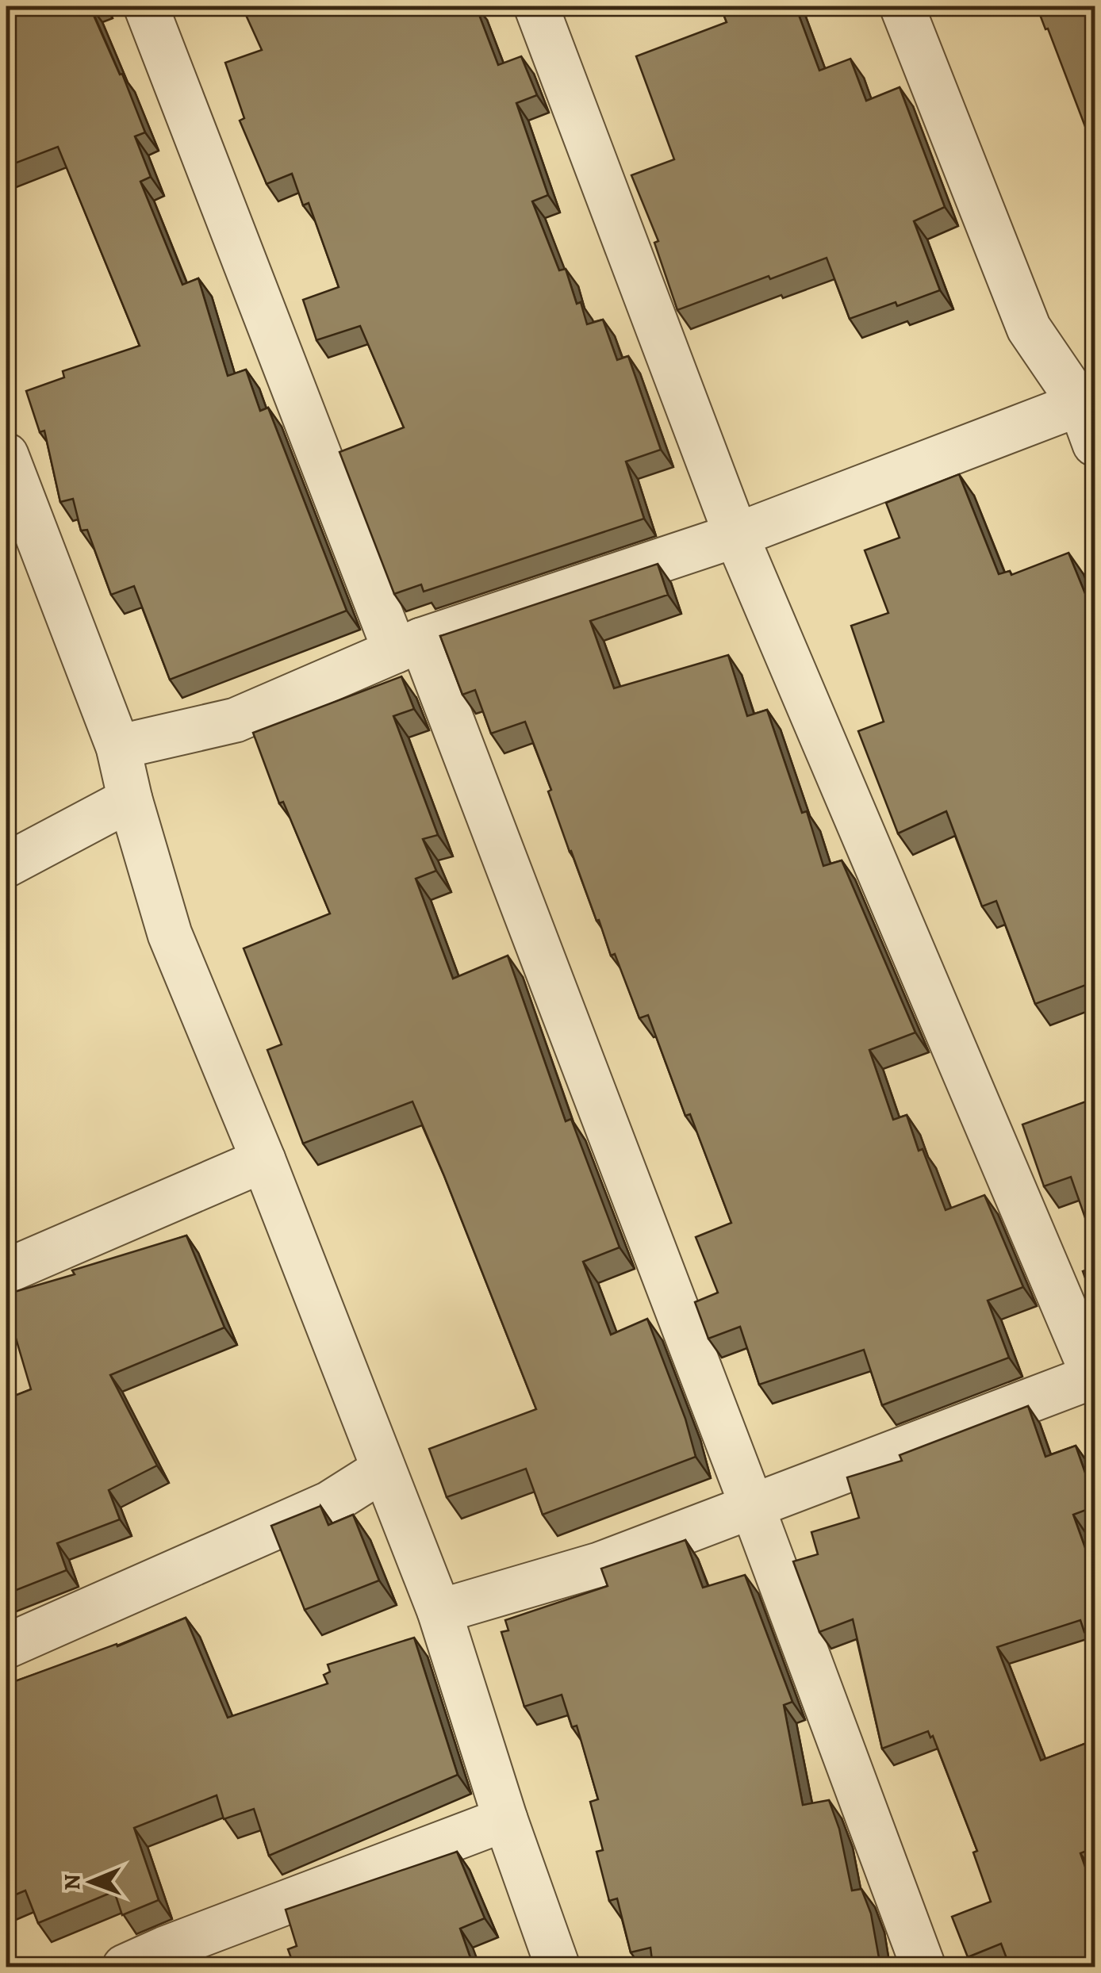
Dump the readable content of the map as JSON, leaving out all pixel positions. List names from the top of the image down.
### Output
{
  "north": "left"
}
